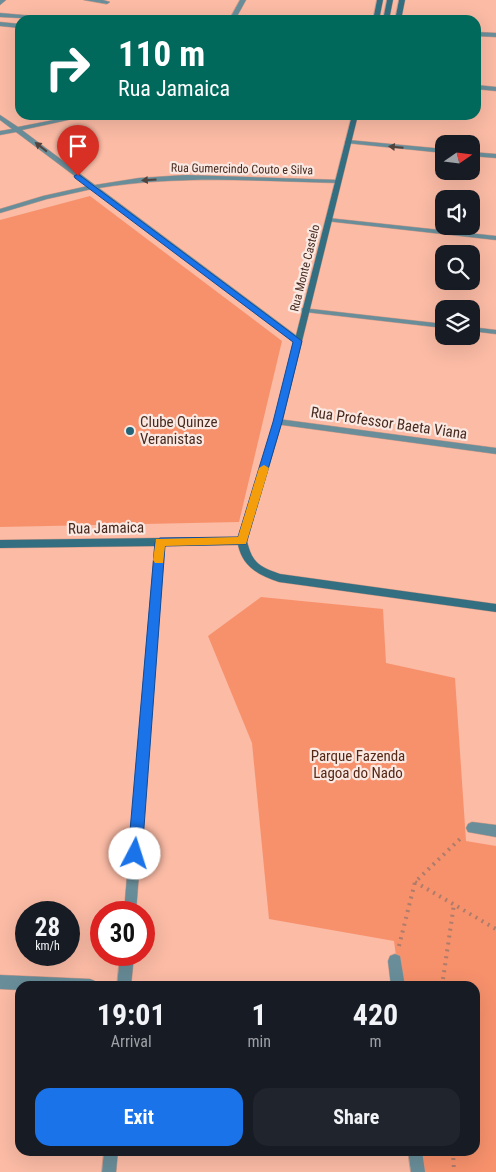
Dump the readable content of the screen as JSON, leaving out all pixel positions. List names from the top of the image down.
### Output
{
  "streets": {
    "street": [
      "Rua Gumercindo Couto e Silva",
      "Rua Monte Castelo",
      "Rua Professor Baeta Viana",
      "Rua Jamaica"
    ]
  },
  "crossings": [
    ["Rua Gumercindo Couto e Silva", "Rua Monte Castelo"],
    ["Rua Monte Castelo", "Rua Professor Baeta Viana"],
    ["Rua Monte Castelo", "Rua Jamaica"]
  ],
  "one_way": ["Rua Gumercindo Couto e Silva"],
  "parks": ["Parque Fazenda Lagoa do Nado"],
  "places": ["Clube Quinze Veranistas"],
  "north": "right",
  "page": {
    "turn": ["110 m", "Rua Jamaica"],
    "speed": "28 km/h",
    "limit": "30",
    "eta": [
      "19:01",
      "Arrival",
      "1",
      "min",
      "420",
      "m"
    ],
    "buttons": ["Exit", "Share"]
  }
}
